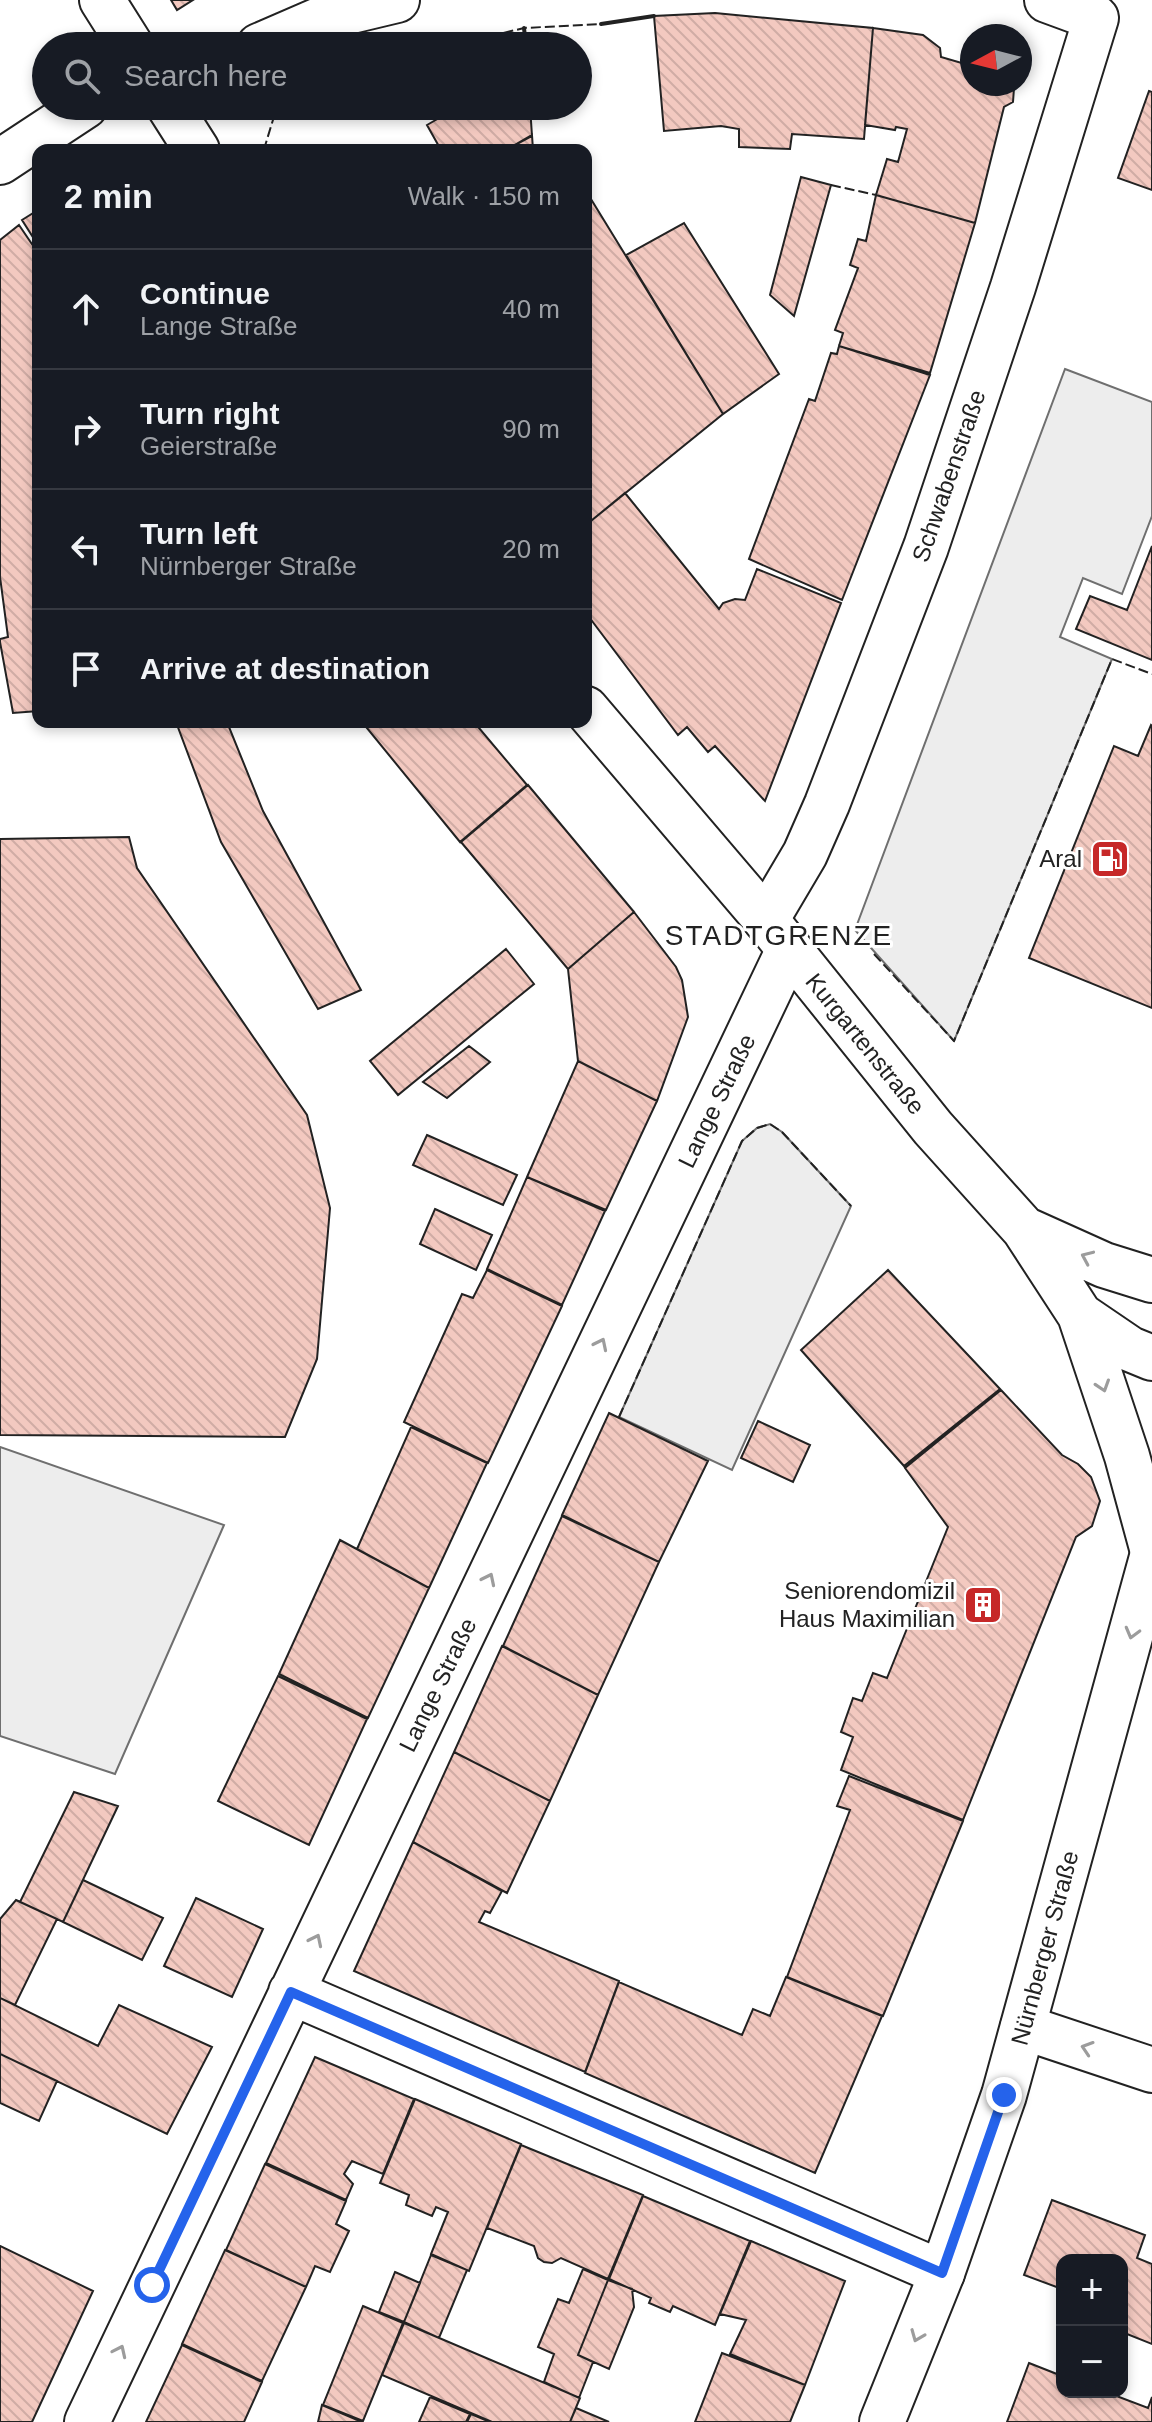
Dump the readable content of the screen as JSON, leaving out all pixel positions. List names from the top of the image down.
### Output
{
  "streets": {
    "street": [
      "Schwabenstraße",
      "Kurgartenstraße",
      "Lange Straße",
      "Nürnberger Straße"
    ]
  },
  "crossings": [
    ["Schwabenstraße", "Kurgartenstraße"],
    ["Schwabenstraße", "Lange Straße"],
    ["Kurgartenstraße", "Lange Straße"]
  ],
  "one_way": ["Lange Straße", "Nürnberger Straße"],
  "districts": ["STADTGRENZE"],
  "places": {
    "fuel station": ["Aral"],
    "building": ["Seniorendomizil Haus Maximilian"]
  },
  "north": "left",
  "page": {
    "search": "Search here",
    "heading": ["2 min", "Walk · 150 m"],
    "list": [
      ["Continue", "Lange Straße", "40 m"],
      ["Turn right", "Geierstraße", "90 m"],
      ["Turn left", "Nürnberger Straße", "20 m"],
      "Arrive at destination"
    ],
    "map_buttons": ["+", "−"]
  }
}
